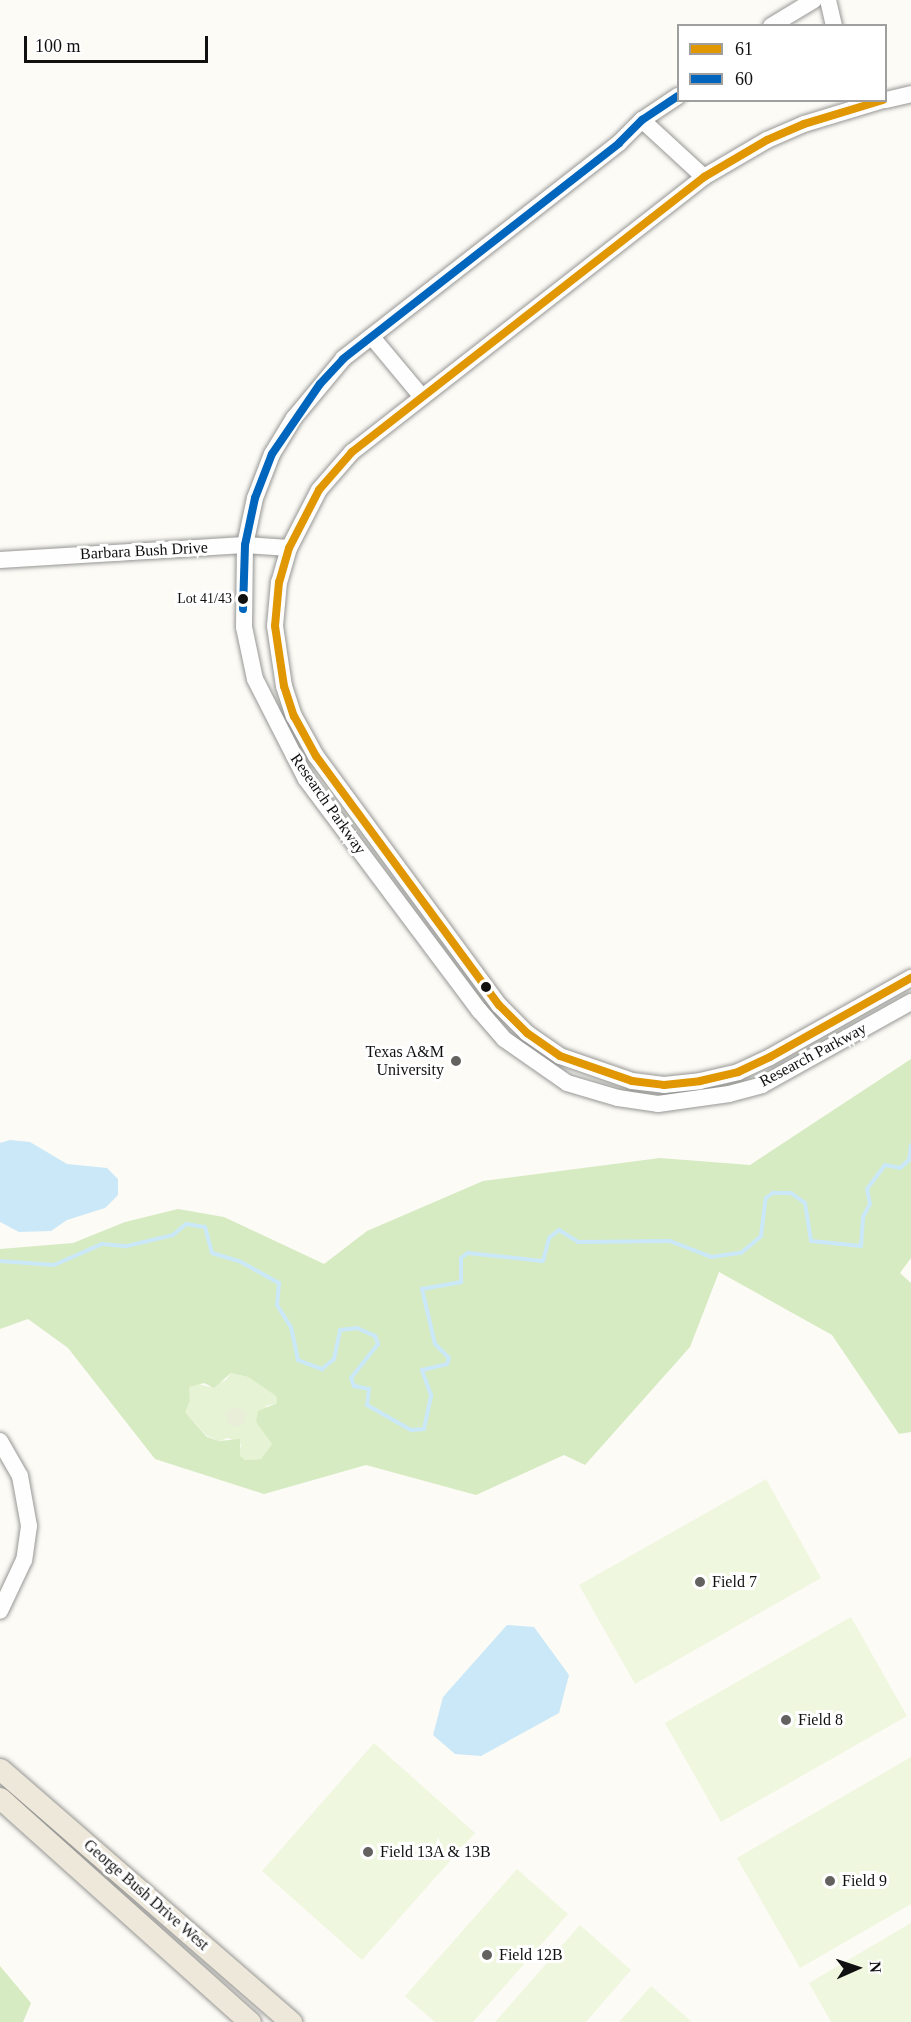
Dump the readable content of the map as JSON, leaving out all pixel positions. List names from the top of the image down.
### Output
{
  "streets": {
    "main road": ["George Bush Drive West"],
    "street": ["Barbara Bush Drive", "Research Parkway"]
  },
  "crossings": [
    ["Barbara Bush Drive", "Research Parkway"]
  ],
  "places": [
    "Lot 41/43",
    "Texas A&M University",
    "Field 7",
    "Field 8",
    "Field 13A & 13B",
    "Field 9",
    "Field 12B"
  ],
  "lines": ["transit line 60", "transit line 61"],
  "legend": ["61", "60"],
  "scale_bar": "100 m",
  "north": "right"
}
